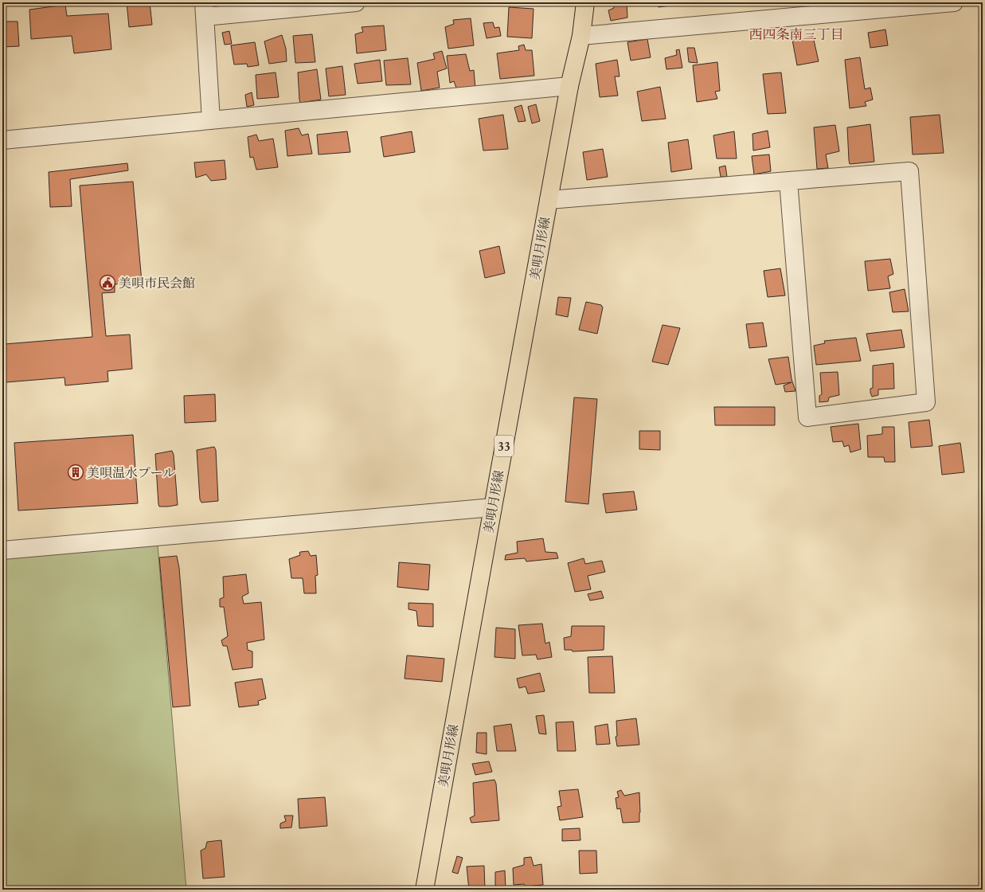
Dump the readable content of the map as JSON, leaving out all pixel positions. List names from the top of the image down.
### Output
{
  "streets": {
    "main road": ["美唄月形線", "33"]
  },
  "districts": ["西四条南三丁目"],
  "places": {
    "public building": ["美唄市民会館"],
    "building": ["美唄温水プール"]
  }
}
